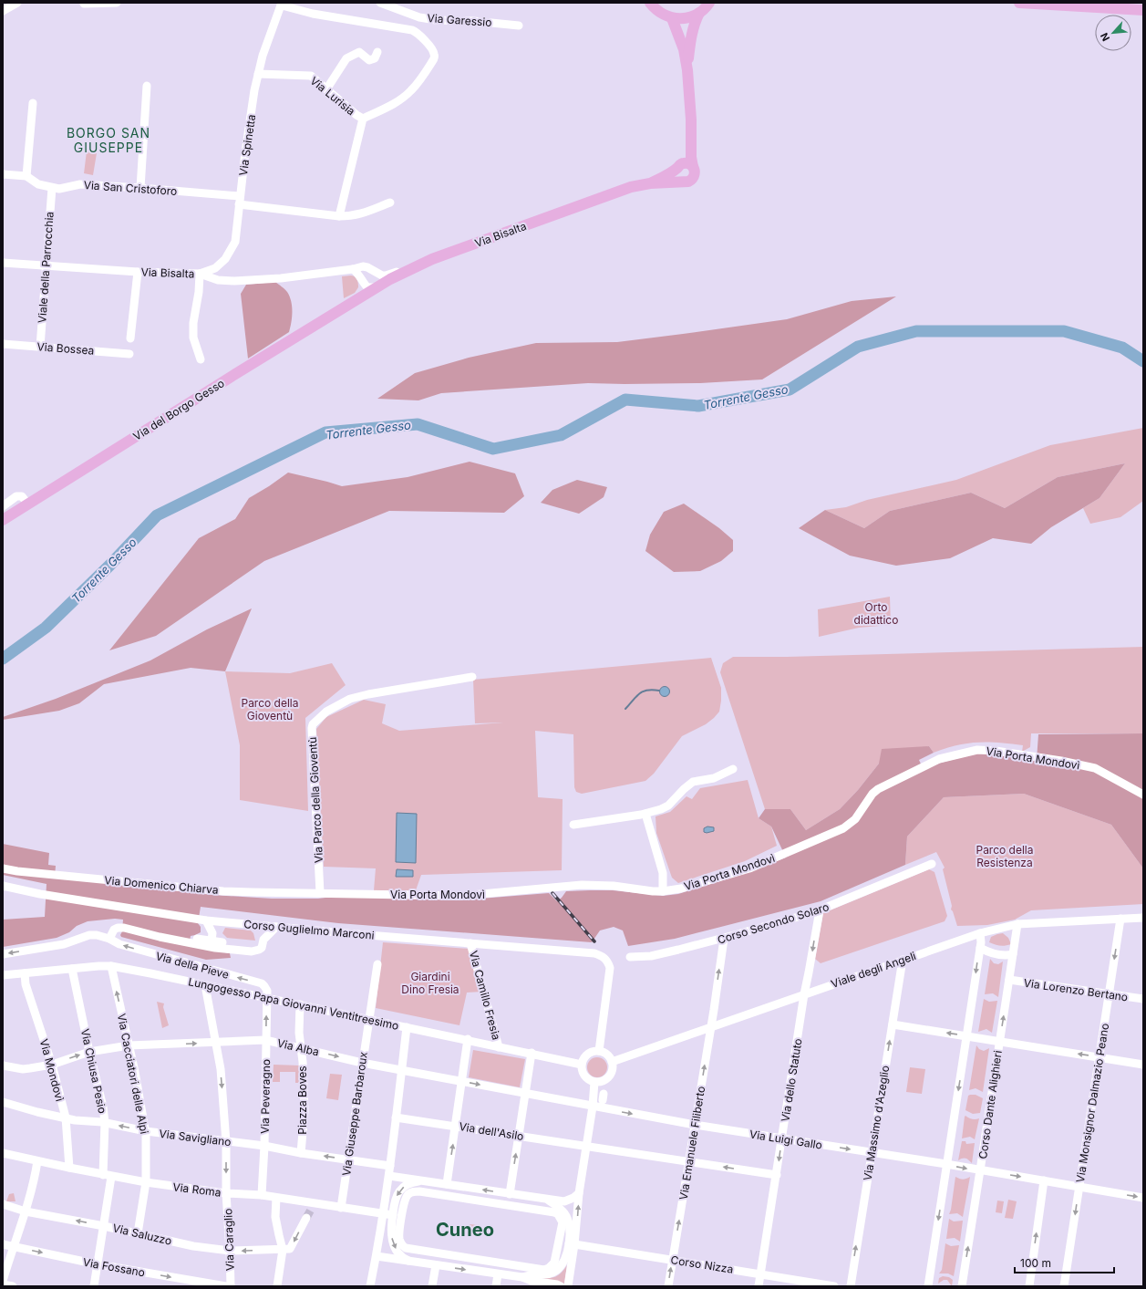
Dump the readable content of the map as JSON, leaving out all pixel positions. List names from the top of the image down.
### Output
{
  "streets": {
    "main road": ["Via Bisalta", "Via del Borgo Gesso"],
    "street": [
      "Via Garessio",
      "Via Lurisia",
      "Via Spinetta",
      "Via San Cristoforo",
      "Viale della Parrocchia",
      "Via Bossea",
      "Via Porta Mondovì",
      "Via Parco della Gioventù",
      "Via Domenico Chiarva",
      "Corso Secondo Solaro",
      "Corso Guglielmo Marconi",
      "Via della Pieve",
      "Viale degli Angeli",
      "Via Lorenzo Bertano",
      "Via Camillo Fresia",
      "Lungogesso Papa Giovanni Ventitreesimo",
      "Via Alba",
      "Via Mondovì",
      "Via Chiusa Pesio",
      "Via Cacciatori delle Alpi",
      "Via dello Statuto",
      "Via Peveragno",
      "Piazza Boves",
      "Via Monsignor Dalmazio Peano",
      "Corso Dante Alighieri",
      "Via Giuseppe Barbaroux",
      "Via Massimo d'Azeglio",
      "Via dell'Asilo",
      "Via Savigliano",
      "Via Luigi Gallo",
      "Via Emanuele Filiberto",
      "Via Roma",
      "Via Saluzzo",
      "Via Caraglio",
      "Corso Nizza",
      "Via Fossano"
    ]
  },
  "crossings": [
    ["Via Lurisia", "Via Spinetta"],
    ["Via Spinetta", "Via San Cristoforo"],
    ["Via Spinetta", "Via Bisalta"],
    ["Via San Cristoforo", "Viale della Parrocchia"],
    ["Via Bisalta", "Viale della Parrocchia"],
    ["Via Bisalta", "Via del Borgo Gesso"],
    ["Viale della Parrocchia", "Via Bossea"],
    ["Via Porta Mondovì", "Via Parco della Gioventù"],
    ["Via Porta Mondovì", "Via Domenico Chiarva"],
    ["Via Parco della Gioventù", "Via Domenico Chiarva"],
    ["Corso Secondo Solaro", "Via dello Statuto"],
    ["Corso Secondo Solaro", "Via Emanuele Filiberto"],
    ["Corso Guglielmo Marconi", "Via della Pieve"],
    ["Corso Guglielmo Marconi", "Viale degli Angeli"],
    ["Corso Guglielmo Marconi", "Via Camillo Fresia"],
    ["Corso Guglielmo Marconi", "Lungogesso Papa Giovanni Ventitreesimo"],
    ["Via della Pieve", "Lungogesso Papa Giovanni Ventitreesimo"],
    ["Via della Pieve", "Via Peveragno"],
    ["Viale degli Angeli", "Lungogesso Papa Giovanni Ventitreesimo"],
    ["Viale degli Angeli", "Via dello Statuto"],
    ["Viale degli Angeli", "Via Monsignor Dalmazio Peano"],
    ["Viale degli Angeli", "Corso Dante Alighieri"],
    ["Viale degli Angeli", "Via Massimo d'Azeglio"],
    ["Viale degli Angeli", "Via Emanuele Filiberto"],
    ["Via Lorenzo Bertano", "Via Monsignor Dalmazio Peano"],
    ["Via Lorenzo Bertano", "Corso Dante Alighieri"],
    ["Via Camillo Fresia", "Lungogesso Papa Giovanni Ventitreesimo"],
    ["Lungogesso Papa Giovanni Ventitreesimo", "Via Mondovì"],
    ["Lungogesso Papa Giovanni Ventitreesimo", "Via Chiusa Pesio"],
    ["Lungogesso Papa Giovanni Ventitreesimo", "Via Cacciatori delle Alpi"],
    ["Lungogesso Papa Giovanni Ventitreesimo", "Via Peveragno"],
    ["Lungogesso Papa Giovanni Ventitreesimo", "Piazza Boves"],
    ["Lungogesso Papa Giovanni Ventitreesimo", "Via Giuseppe Barbaroux"],
    ["Lungogesso Papa Giovanni Ventitreesimo", "Via Caraglio"],
    ["Via Alba", "Via Mondovì"],
    ["Via Alba", "Via Chiusa Pesio"],
    ["Via Alba", "Via Cacciatori delle Alpi"],
    ["Via Alba", "Via Peveragno"],
    ["Via Alba", "Piazza Boves"],
    ["Via Alba", "Via Giuseppe Barbaroux"],
    ["Via Alba", "Via Luigi Gallo"],
    ["Via Alba", "Via Caraglio"],
    ["Via Mondovì", "Via Savigliano"],
    ["Via Mondovì", "Via Roma"],
    ["Via Chiusa Pesio", "Via Savigliano"],
    ["Via Chiusa Pesio", "Via Roma"],
    ["Via Chiusa Pesio", "Via Saluzzo"],
    ["Via Chiusa Pesio", "Via Fossano"],
    ["Via Cacciatori delle Alpi", "Via Savigliano"],
    ["Via Cacciatori delle Alpi", "Via Roma"],
    ["Via Cacciatori delle Alpi", "Via Saluzzo"],
    ["Via dello Statuto", "Via dell'Asilo"],
    ["Via dello Statuto", "Via Luigi Gallo"],
    ["Via dello Statuto", "Corso Nizza"],
    ["Via Peveragno", "Via Savigliano"],
    ["Via Peveragno", "Via Roma"],
    ["Piazza Boves", "Via Savigliano"],
    ["Via Monsignor Dalmazio Peano", "Via Luigi Gallo"],
    ["Corso Dante Alighieri", "Via Luigi Gallo"],
    ["Via Giuseppe Barbaroux", "Via Savigliano"],
    ["Via Giuseppe Barbaroux", "Via Roma"],
    ["Via Massimo d'Azeglio", "Via Luigi Gallo"],
    ["Via dell'Asilo", "Via Emanuele Filiberto"],
    ["Via Savigliano", "Via Caraglio"],
    ["Via Luigi Gallo", "Via Emanuele Filiberto"],
    ["Via Emanuele Filiberto", "Corso Nizza"],
    ["Via Roma", "Via Caraglio"],
    ["Via Saluzzo", "Via Caraglio"]
  ],
  "one_way": [
    "Via Alba",
    "Via Massimo d'Azeglio",
    "Via Luigi Gallo",
    "Via Emanuele Filiberto",
    "Via Saluzzo",
    "Via Caraglio",
    "Via Fossano"
  ],
  "districts": ["BORGO SAN GIUSEPPE", "Cuneo"],
  "water": ["Torrente Gesso"],
  "parks": [
    "Orto didattico",
    "Parco della Gioventù",
    "Parco della Resistenza",
    "Giardini Dino Fresia"
  ],
  "scale_bar": "100 m",
  "north": "bottom left"
}
